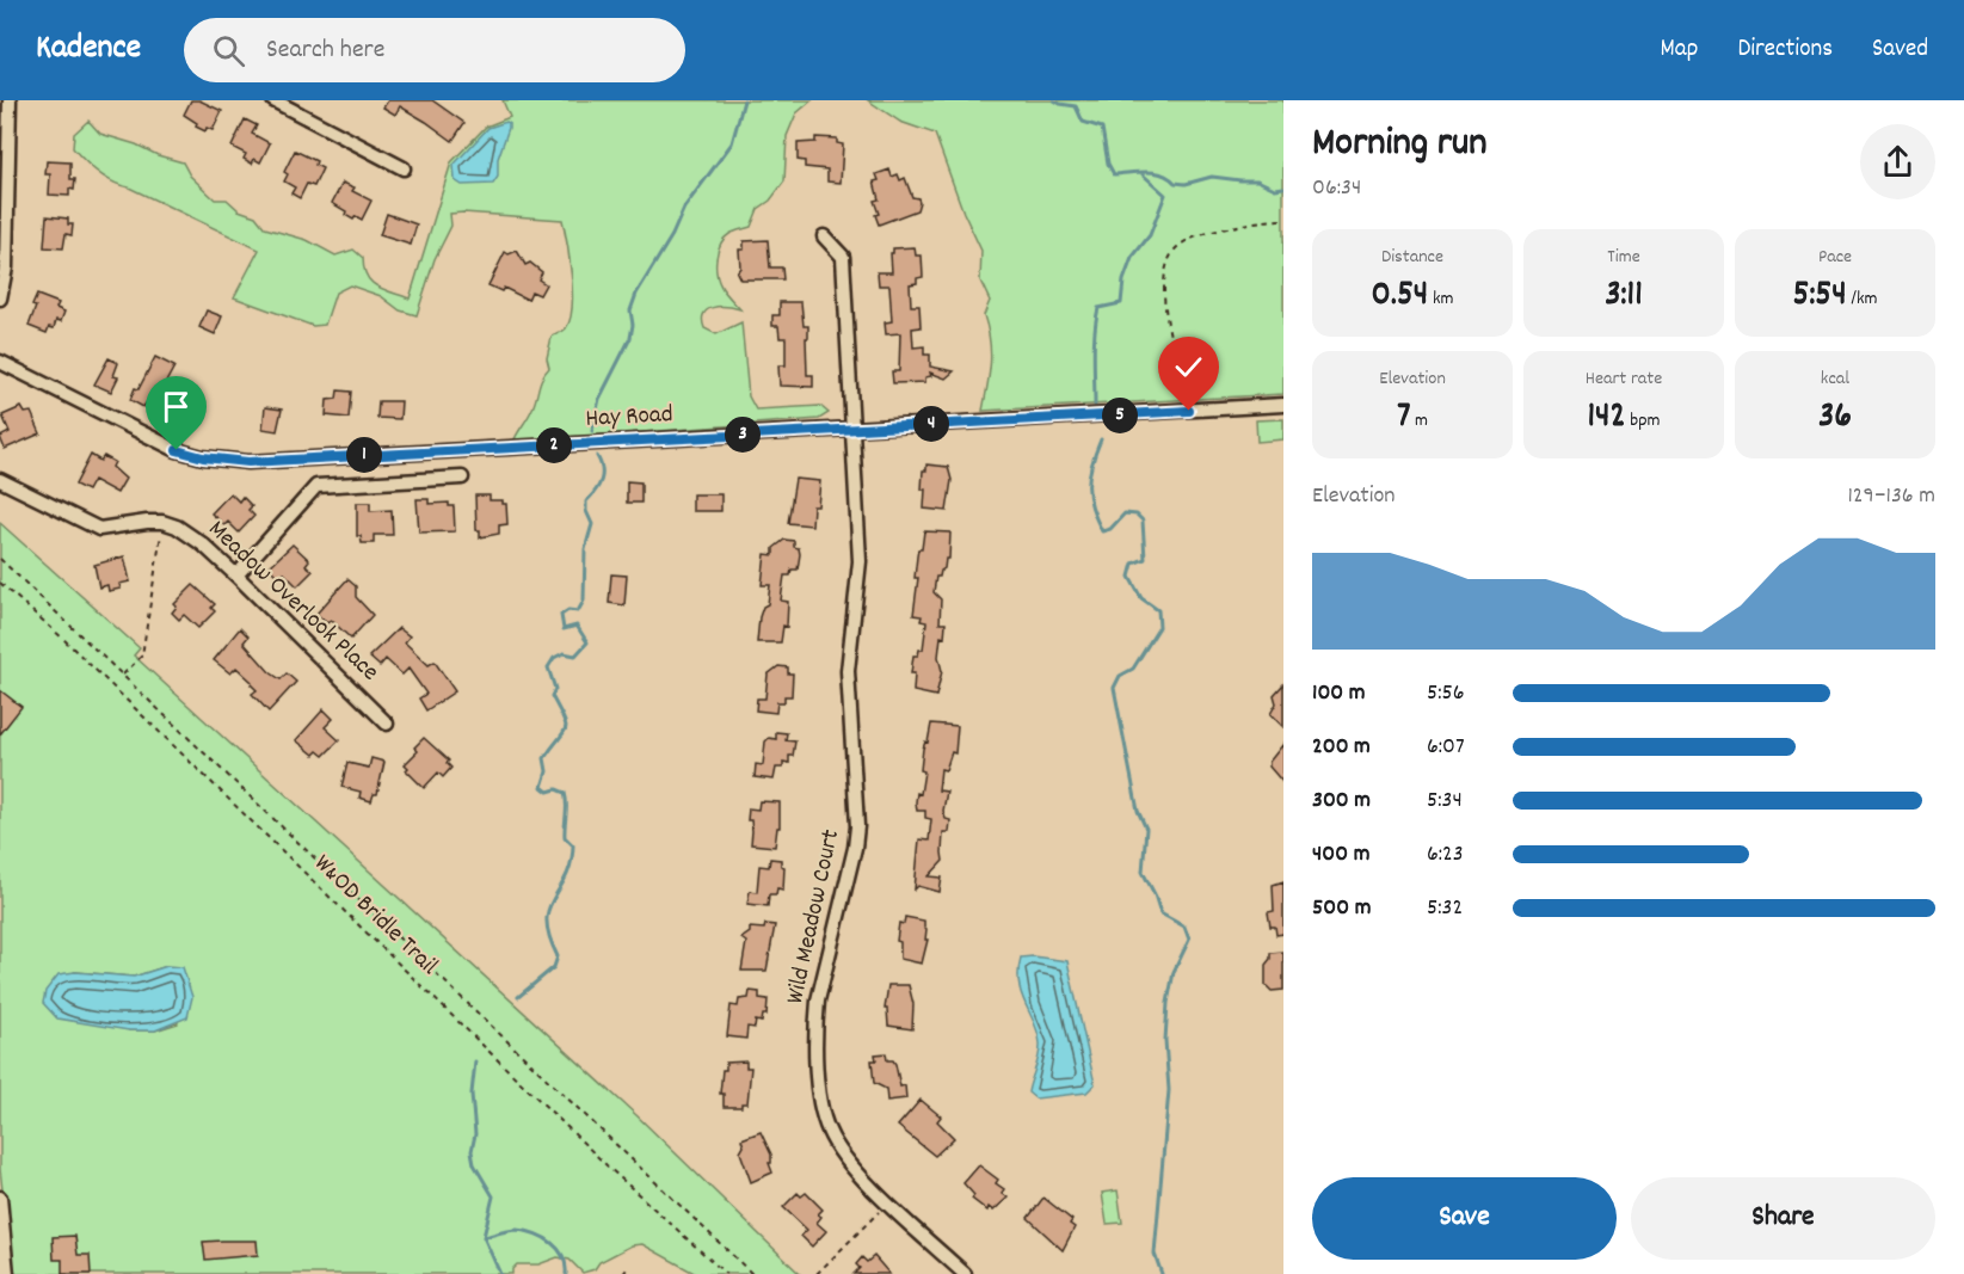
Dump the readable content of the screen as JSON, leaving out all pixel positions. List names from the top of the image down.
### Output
{
  "streets": {
    "street": ["Hay Road", "Meadow Overlook Place", "Wild Meadow Court"],
    "path": ["W&OD Bridle Trail"]
  },
  "crossings": [
    ["Hay Road", "Wild Meadow Court"]
  ],
  "page": {
    "header": "Kadence",
    "search": "Search here",
    "nav": ["Map", "Directions", "Saved"],
    "heading": ["Morning run", "06:34"],
    "stats": [
      ["Distance", "0.54 km"],
      ["Time", "3:11"],
      ["Pace", "5:54 /km"],
      ["Elevation", "7 m"],
      ["Heart rate", "142 bpm"],
      ["kcal", "36"]
    ],
    "pins": [
      "5",
      "4",
      "3",
      "2",
      "1"
    ],
    "chart": ["Elevation", "129–136 m"],
    "list": [
      {
        "name": "100 m",
        "note": "5:56"
      },
      {
        "name": "200 m",
        "note": "6:07"
      },
      {
        "name": "300 m",
        "note": "5:34"
      },
      {
        "name": "400 m",
        "note": "6:23"
      },
      {
        "name": "500 m",
        "note": "5:32"
      }
    ],
    "buttons": ["Save", "Share"]
  }
}
